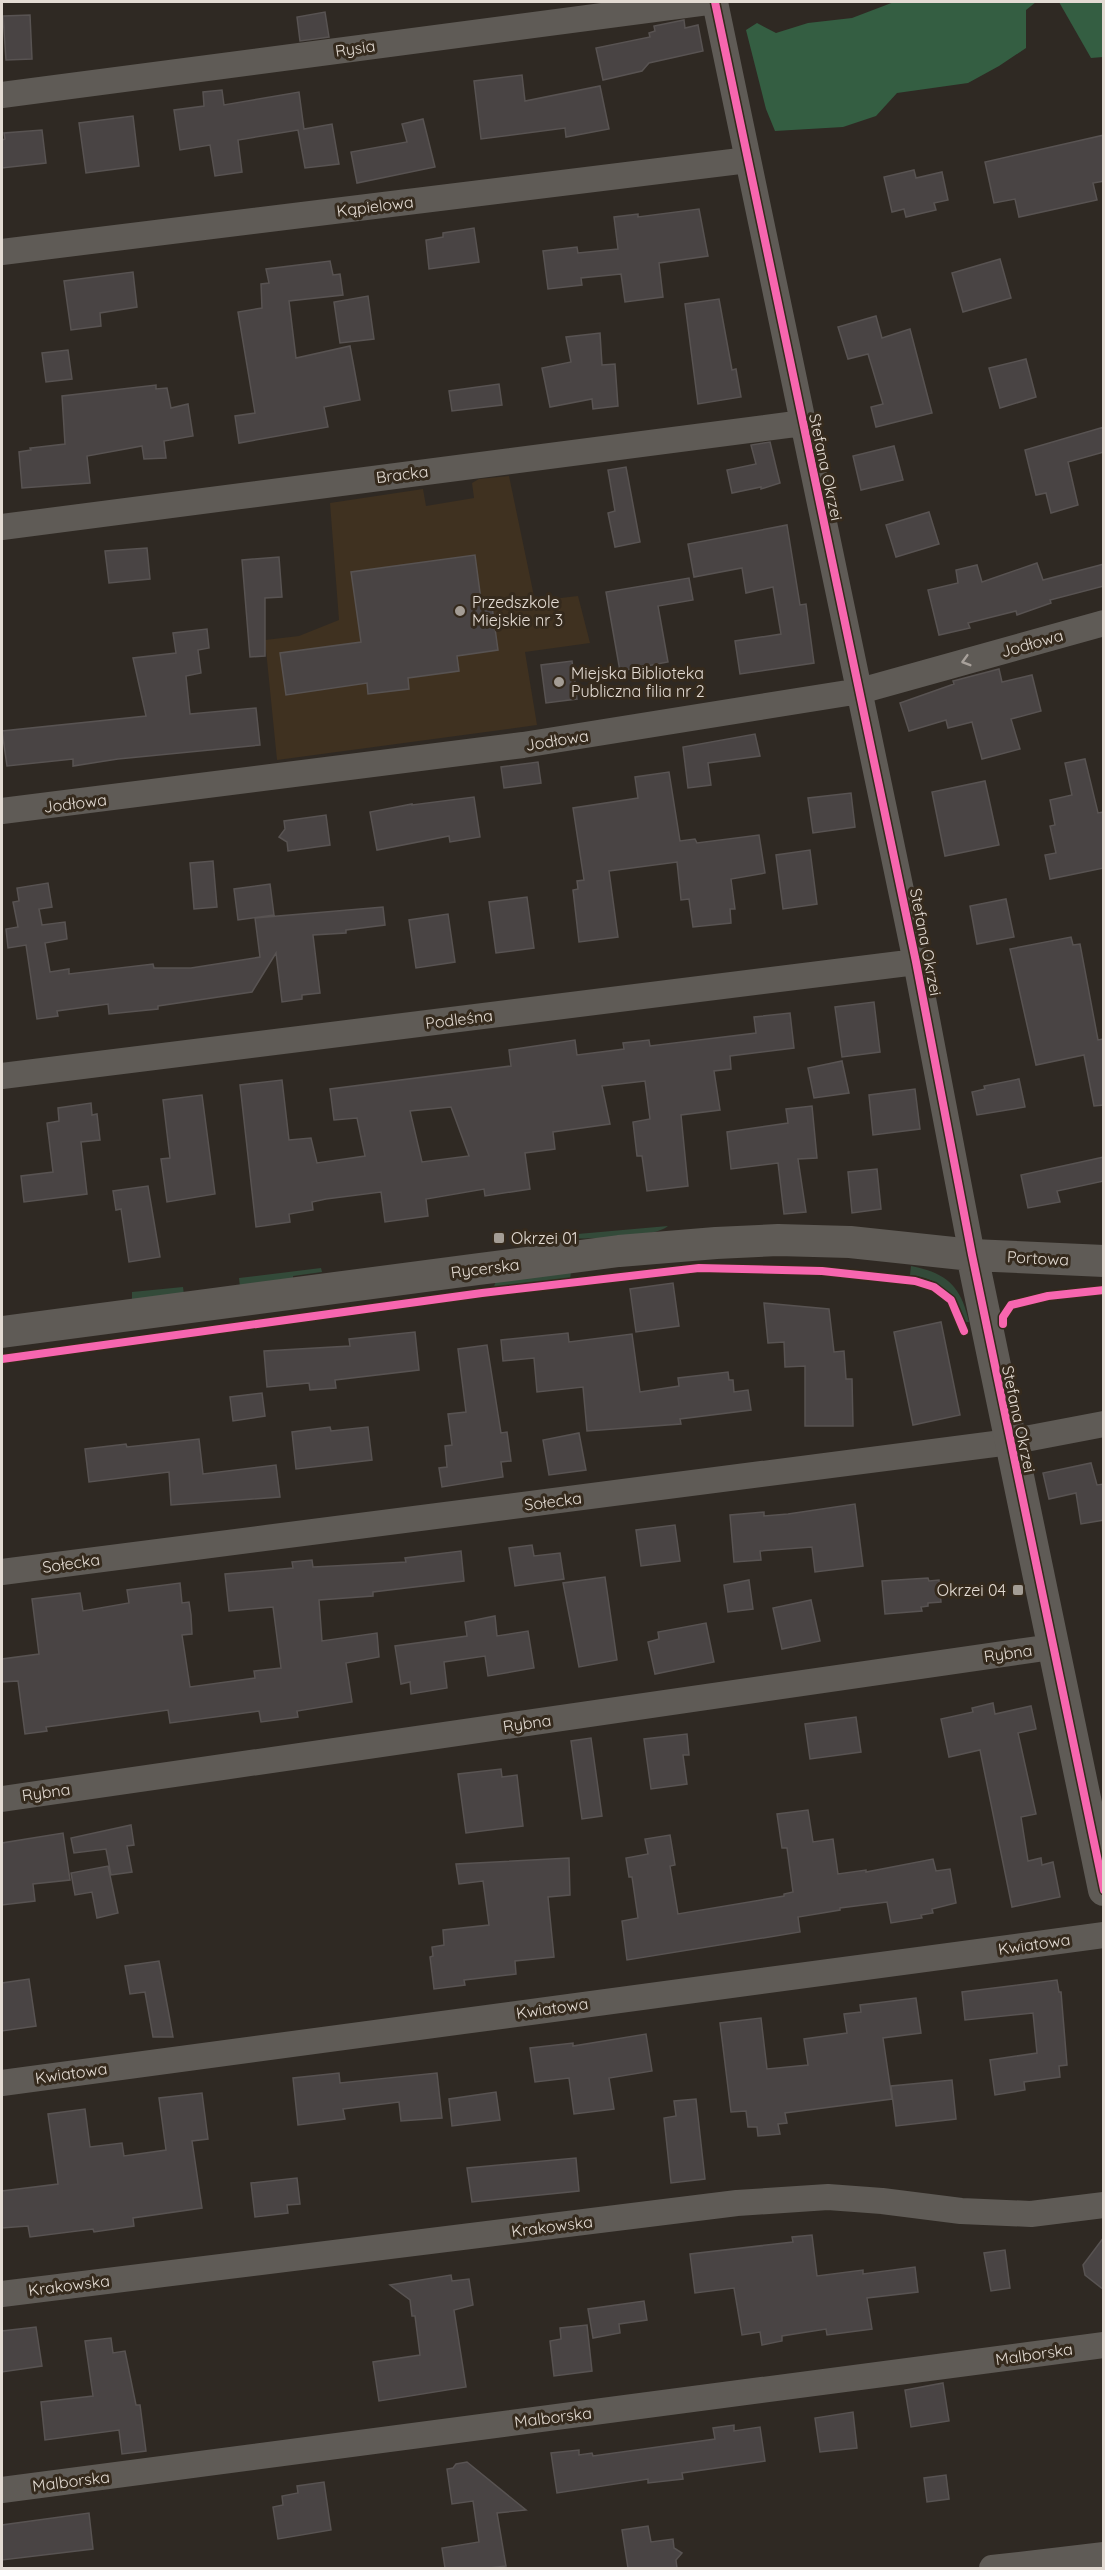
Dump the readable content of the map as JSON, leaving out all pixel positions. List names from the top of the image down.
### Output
{
  "streets": {
    "street": [
      "Rysia",
      "Kąpielowa",
      "Stefana Okrzei",
      "Bracka",
      "Jodłowa",
      "Podleśna",
      "Portowa",
      "Rycerska",
      "Sołecka",
      "Rybna",
      "Kwiatowa",
      "Krakowska",
      "Malborska"
    ]
  },
  "crossings": [
    ["Kąpielowa", "Stefana Okrzei"],
    ["Stefana Okrzei", "Bracka"],
    ["Stefana Okrzei", "Jodłowa"],
    ["Stefana Okrzei", "Podleśna"],
    ["Stefana Okrzei", "Portowa"],
    ["Stefana Okrzei", "Rycerska"],
    ["Stefana Okrzei", "Sołecka"],
    ["Stefana Okrzei", "Rybna"],
    ["Portowa", "Rycerska"]
  ],
  "places": {
    "other": ["Przedszkole Miejskie nr 3", "Miejska Biblioteka Publiczna filia nr 2"],
    "transit": ["Okrzei 01", "Okrzei 04"]
  }
}
